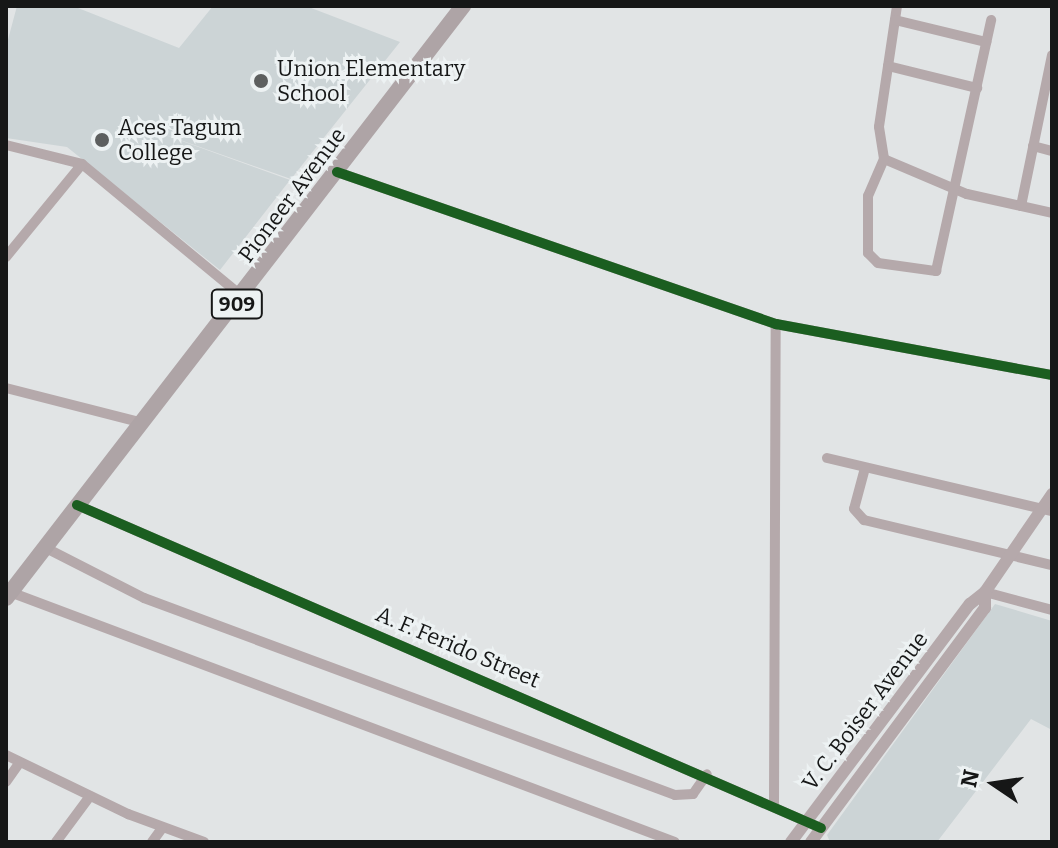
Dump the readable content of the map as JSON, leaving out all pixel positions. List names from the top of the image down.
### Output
{
  "streets": {
    "highway": ["Pioneer Avenue", "909"],
    "street": ["A. F. Ferido Street", "V. C. Boiser Avenue"]
  },
  "crossings": [
    ["Pioneer Avenue", "A. F. Ferido Street"],
    ["A. F. Ferido Street", "V. C. Boiser Avenue"]
  ],
  "places": ["Union Elementary School", "Aces Tagum College"],
  "north": "left"
}
